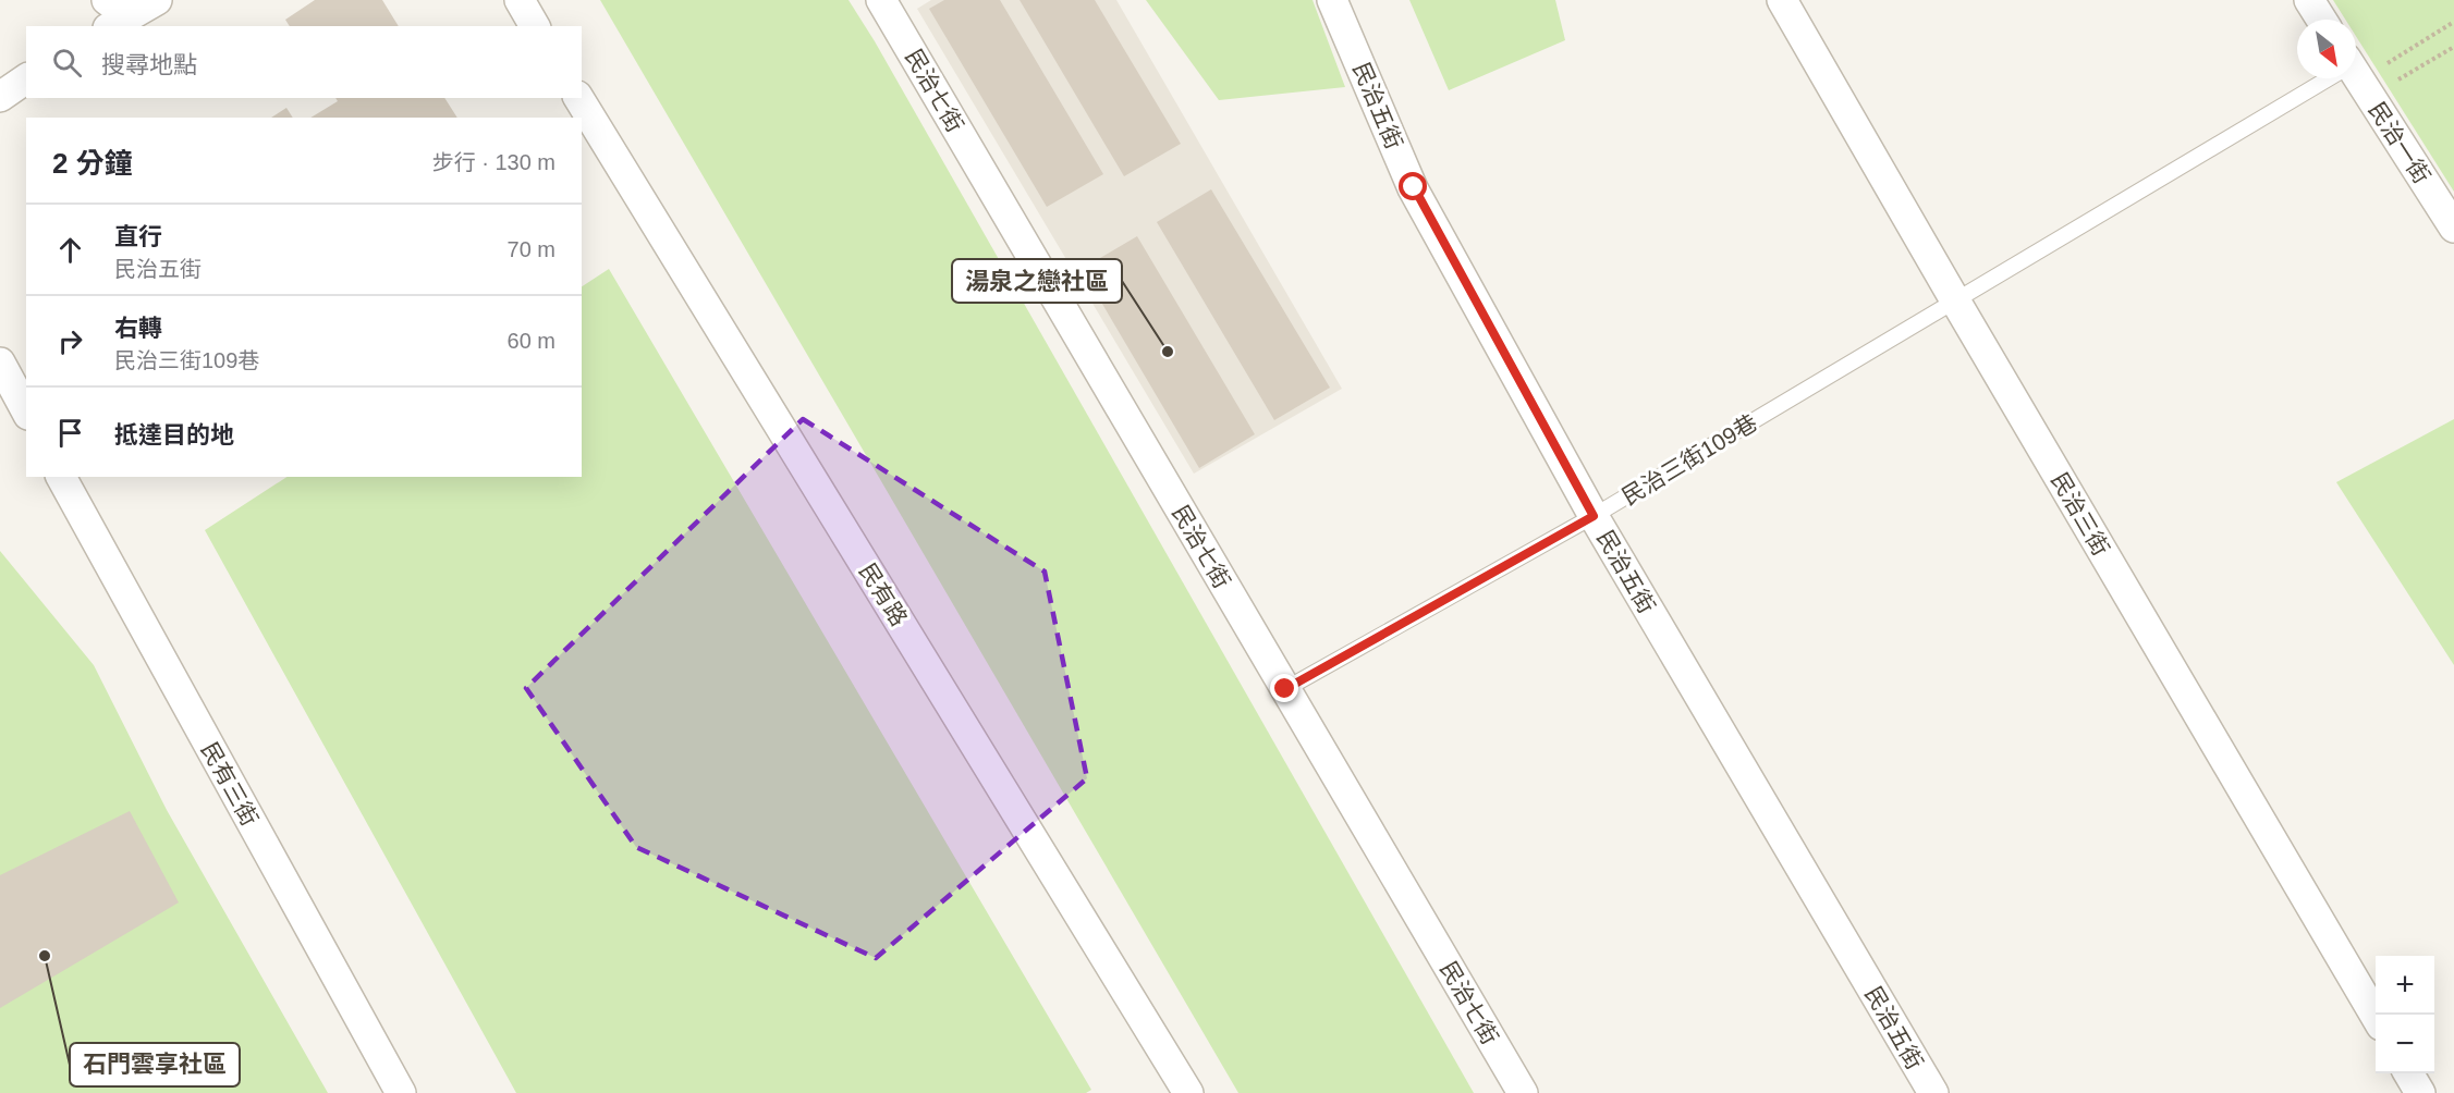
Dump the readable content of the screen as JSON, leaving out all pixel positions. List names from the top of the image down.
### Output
{
  "streets": {
    "street": [
      "民治七街",
      "民治五街",
      "民治一街",
      "民治三街",
      "民有路",
      "民有三街"
    ],
    "lane": ["民治三街109巷"]
  },
  "crossings": [
    ["民治七街", "民治三街109巷"],
    ["民治五街", "民治三街109巷"],
    ["民治三街109巷", "民治三街"]
  ],
  "places": ["湯泉之戀社區", "石門雲享社區"],
  "north": "bottom right",
  "page": {
    "search": "搜尋地點",
    "heading": ["2 分鐘", "步行 · 130 m"],
    "list": [
      ["直行", "民治五街", "70 m"],
      ["右轉", "民治三街109巷", "60 m"],
      "抵達目的地"
    ],
    "map_buttons": ["+", "−"]
  }
}
